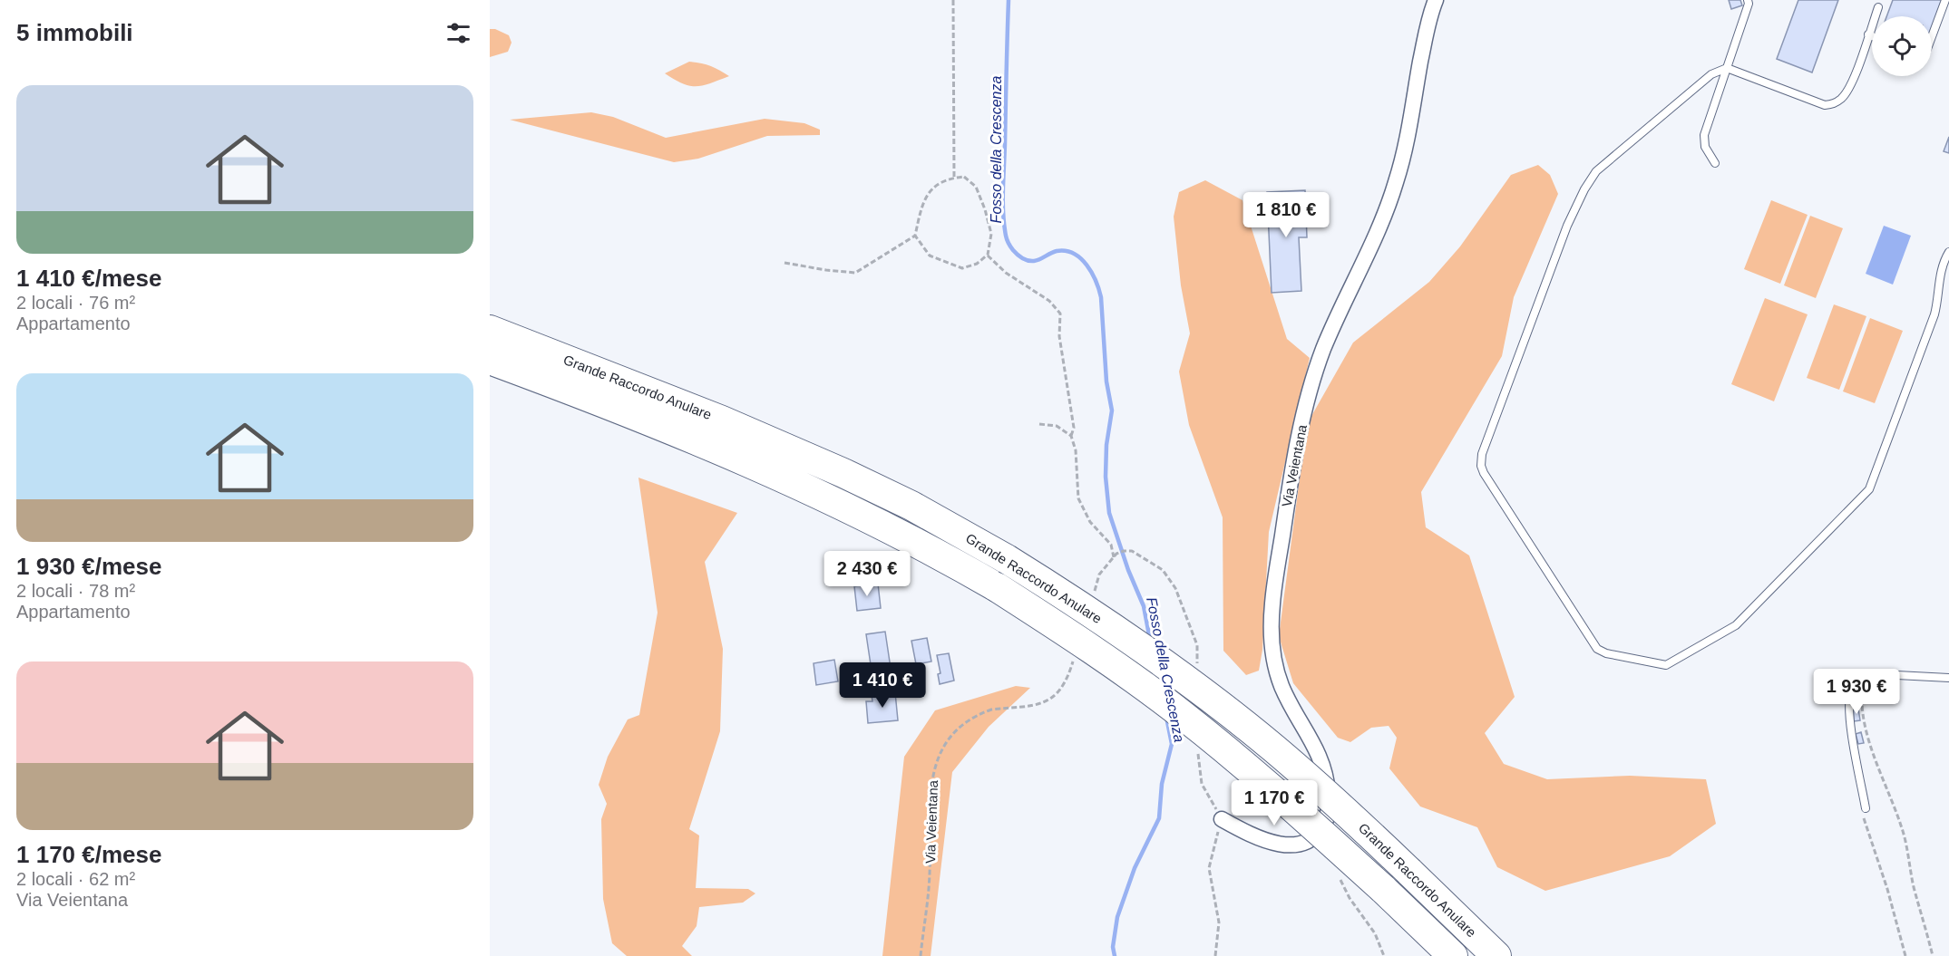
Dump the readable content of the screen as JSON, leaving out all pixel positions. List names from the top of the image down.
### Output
{
  "streets": {
    "highway": ["Grande Raccordo Anulare"],
    "street": ["Via Veientana"]
  },
  "water": ["Fosso della Crescenza"],
  "page": {
    "heading": "5 immobili",
    "list": [
      {
        "name": "1 410 €/mese",
        "note": "2 locali · 76 m² · Appartamento"
      },
      {
        "name": "1 930 €/mese",
        "note": "2 locali · 78 m² · Appartamento"
      },
      {
        "name": "1 170 €/mese",
        "note": "2 locali · 62 m² · Via Veientana"
      }
    ],
    "price": [
      "1 810 €",
      "2 430 €",
      "1 410 €",
      "1 930 €",
      "1 170 €"
    ]
  }
}
